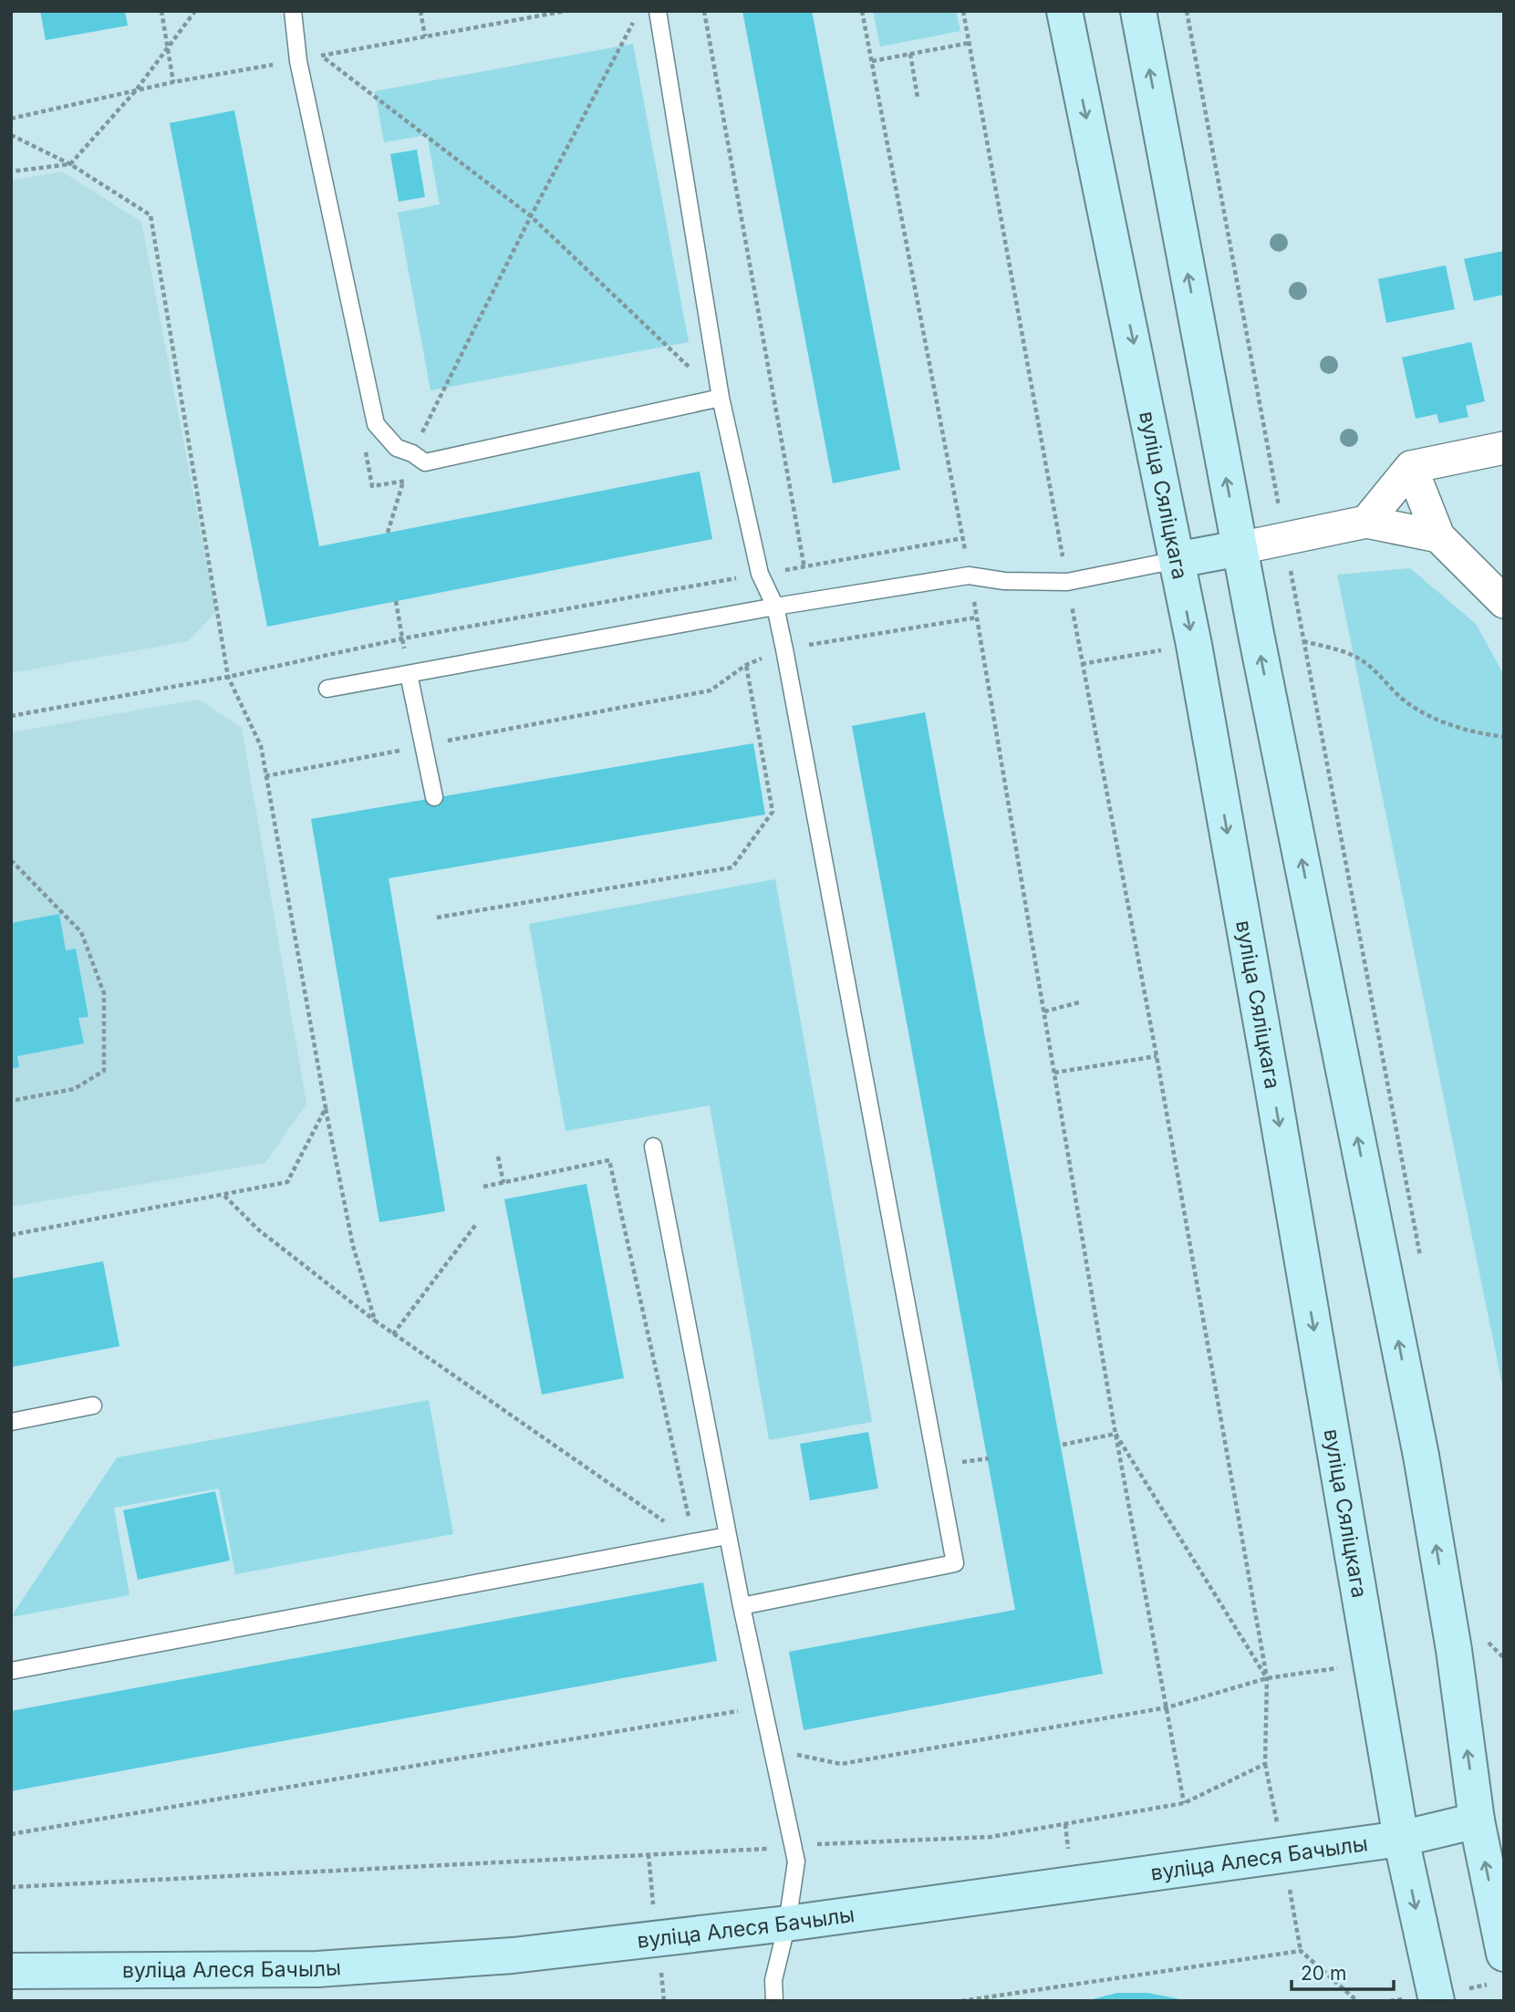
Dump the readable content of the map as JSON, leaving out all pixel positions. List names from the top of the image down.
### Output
{
  "streets": {
    "main road": ["вуліца Сяліцкага", "вуліца Алеся Бачылы"]
  },
  "crossings": [
    ["вуліца Сяліцкага", "вуліца Алеся Бачылы"]
  ],
  "scale_bar": "20 m"
}
